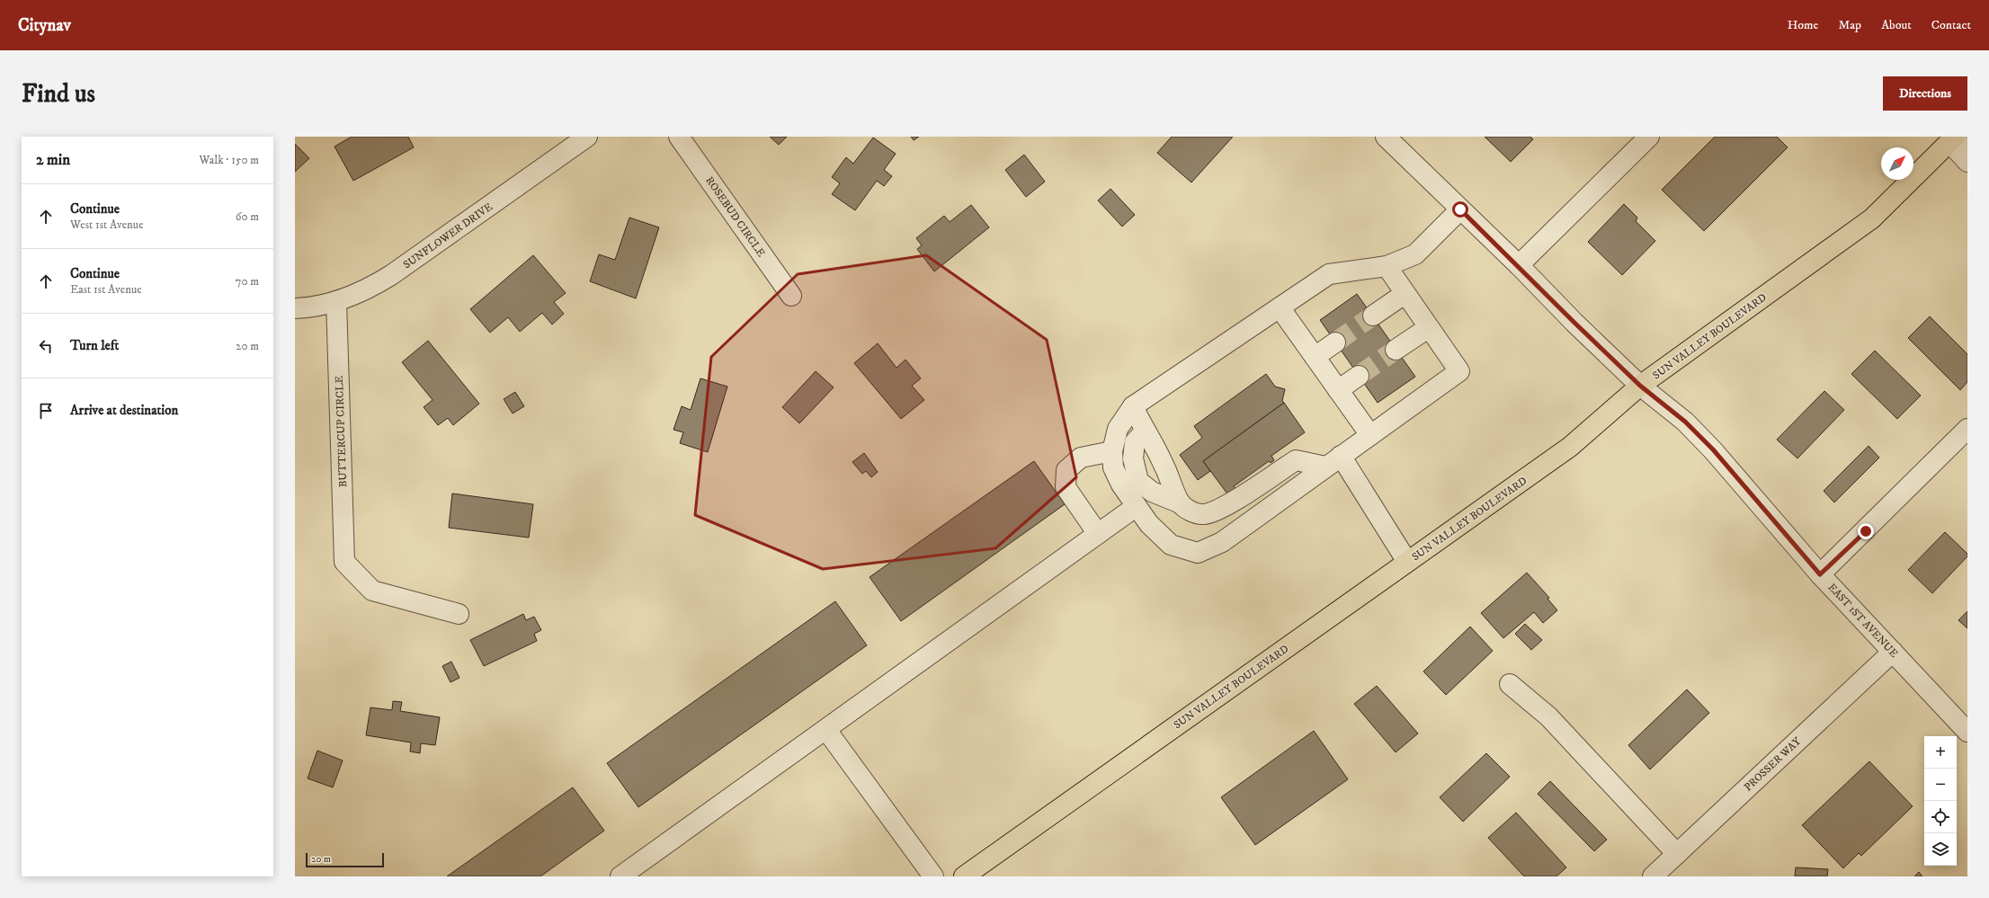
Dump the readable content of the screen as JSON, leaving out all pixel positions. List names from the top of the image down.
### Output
{
  "streets": {
    "main road": ["SUN VALLEY BOULEVARD"],
    "street": [
      "ROSEBUD CIRCLE",
      "SUNFLOWER DRIVE",
      "BUTTERCUP CIRCLE",
      "EAST 1ST AVENUE",
      "PROSSER WAY"
    ]
  },
  "crossings": [
    ["SUNFLOWER DRIVE", "BUTTERCUP CIRCLE"],
    ["SUN VALLEY BOULEVARD", "EAST 1ST AVENUE"],
    ["EAST 1ST AVENUE", "PROSSER WAY"]
  ],
  "scale_bar": "20 m",
  "north": "top right",
  "page": {
    "header": "Citynav",
    "nav": [
      "Home",
      "Map",
      "About",
      "Contact"
    ],
    "buttons": "Directions",
    "title": "Find us",
    "heading": ["2 min", "Walk · 150 m"],
    "list": [
      ["Continue", "West 1st Avenue", "60 m"],
      ["Continue", "East 1st Avenue", "70 m"],
      ["Turn left", "20 m"],
      "Arrive at destination"
    ],
    "map_buttons": ["+", "−"],
    "scale": "20 m"
  }
}
